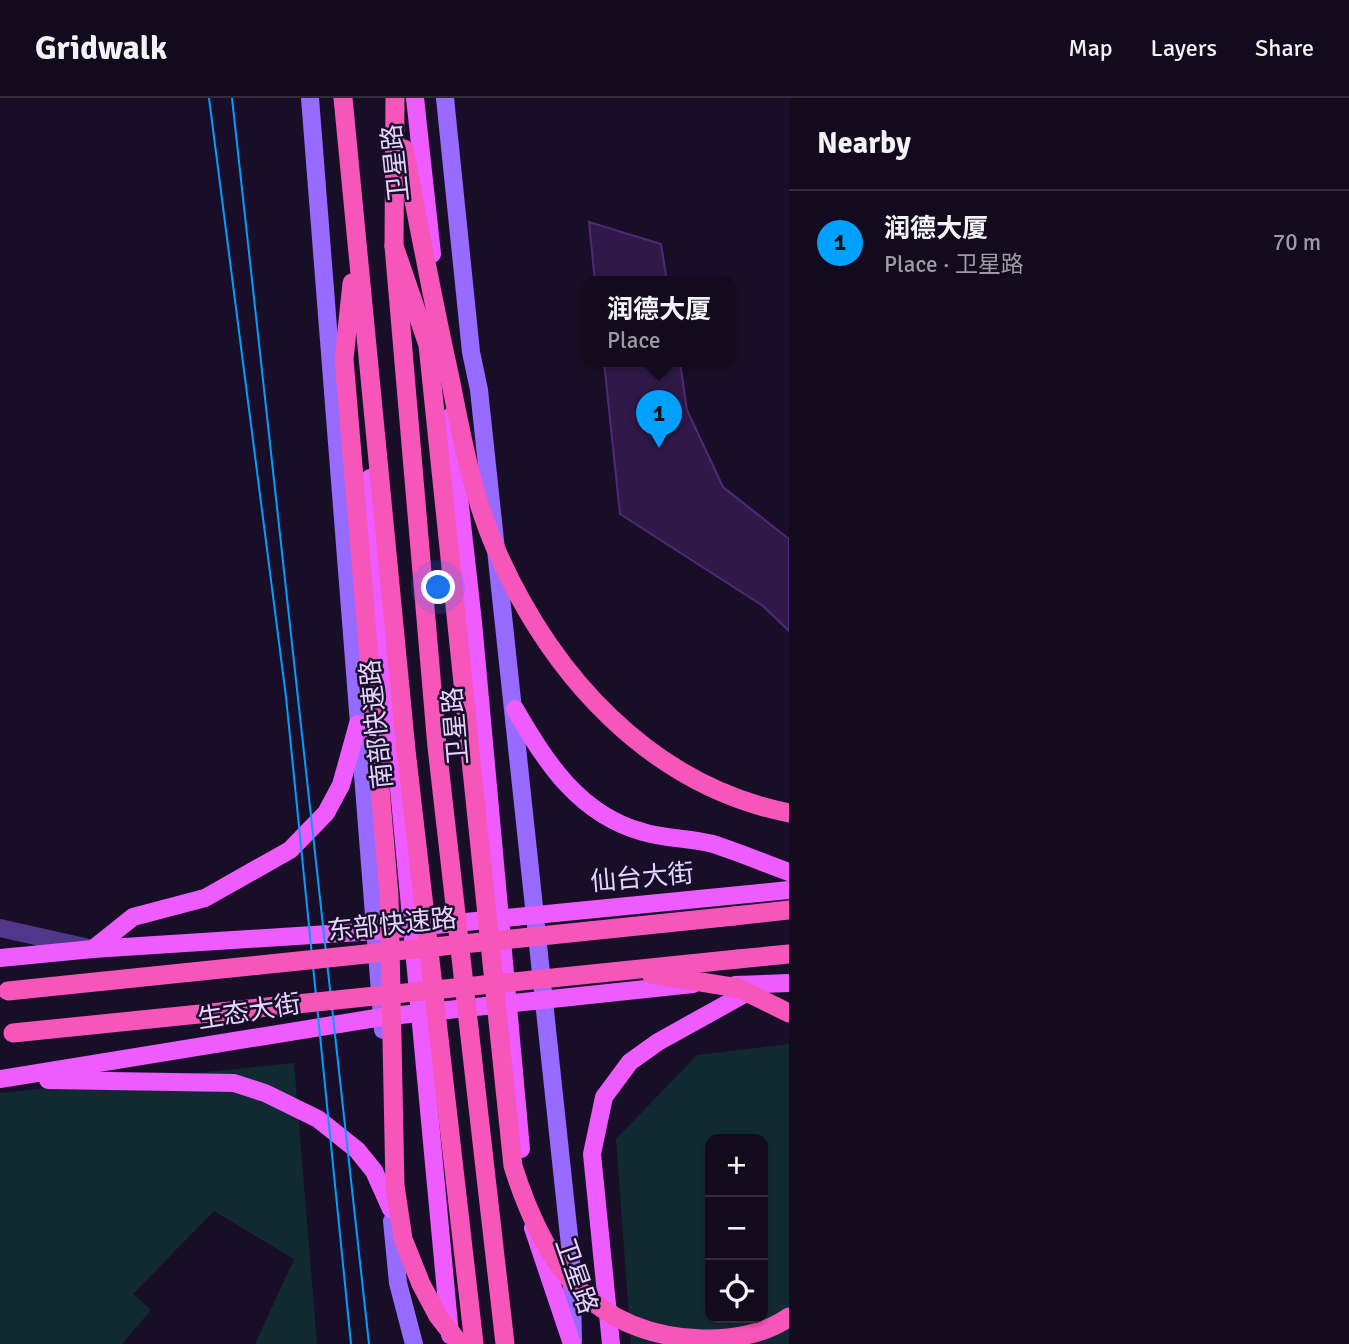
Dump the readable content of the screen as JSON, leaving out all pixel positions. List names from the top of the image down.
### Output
{
  "streets": {
    "highway": ["南部快速路", "东部快速路"],
    "main road": ["卫星路", "仙台大街", "生态大街"]
  },
  "crossings": [
    ["卫星路", "仙台大街"],
    ["卫星路", "生态大街"]
  ],
  "page": {
    "header": "Gridwalk",
    "nav": ["Map", "Layers", "Share"],
    "heading": "Nearby",
    "list": [
      {
        "mark": "1",
        "name": "润德大厦",
        "note": "Place · 卫星路",
        "value": "70 m"
      }
    ],
    "popup": ["润德大厦", "Place"],
    "pins": "1",
    "map_buttons": ["+", "−"]
  }
}
